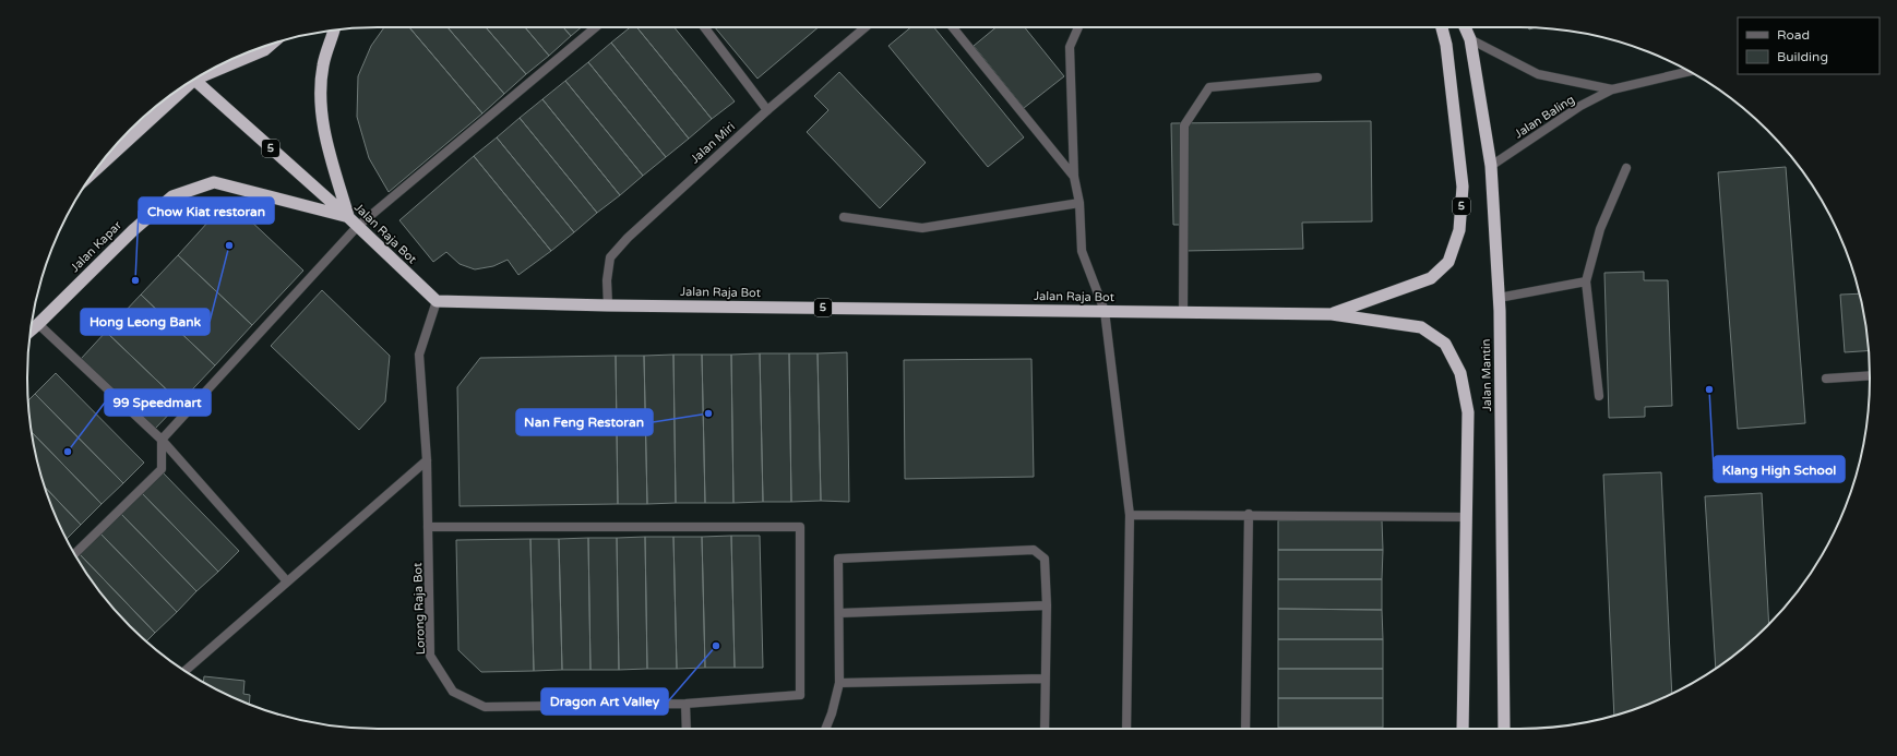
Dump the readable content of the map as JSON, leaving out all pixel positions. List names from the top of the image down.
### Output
{
  "streets": {
    "highway": [
      "5",
      "Jalan Raja Bot",
      "Jalan Kapar",
      "Jalan Mantin"
    ],
    "street": ["Jalan Baling", "Jalan Miri", "Lorong Raja Bot"]
  },
  "crossings": [
    ["Jalan Baling", "Jalan Mantin"],
    ["Jalan Miri", "Jalan Raja Bot"],
    ["5", "Jalan Raja Bot"],
    ["Jalan Raja Bot", "Jalan Kapar"],
    ["Jalan Raja Bot", "Lorong Raja Bot"]
  ],
  "places": [
    "Hong Leong Bank",
    "Chow Kiat restoran",
    "Klang High School",
    "Nan Feng Restoran",
    "99 Speedmart",
    "Dragon Art Valley"
  ],
  "legend": ["Road", "Building"]
}
